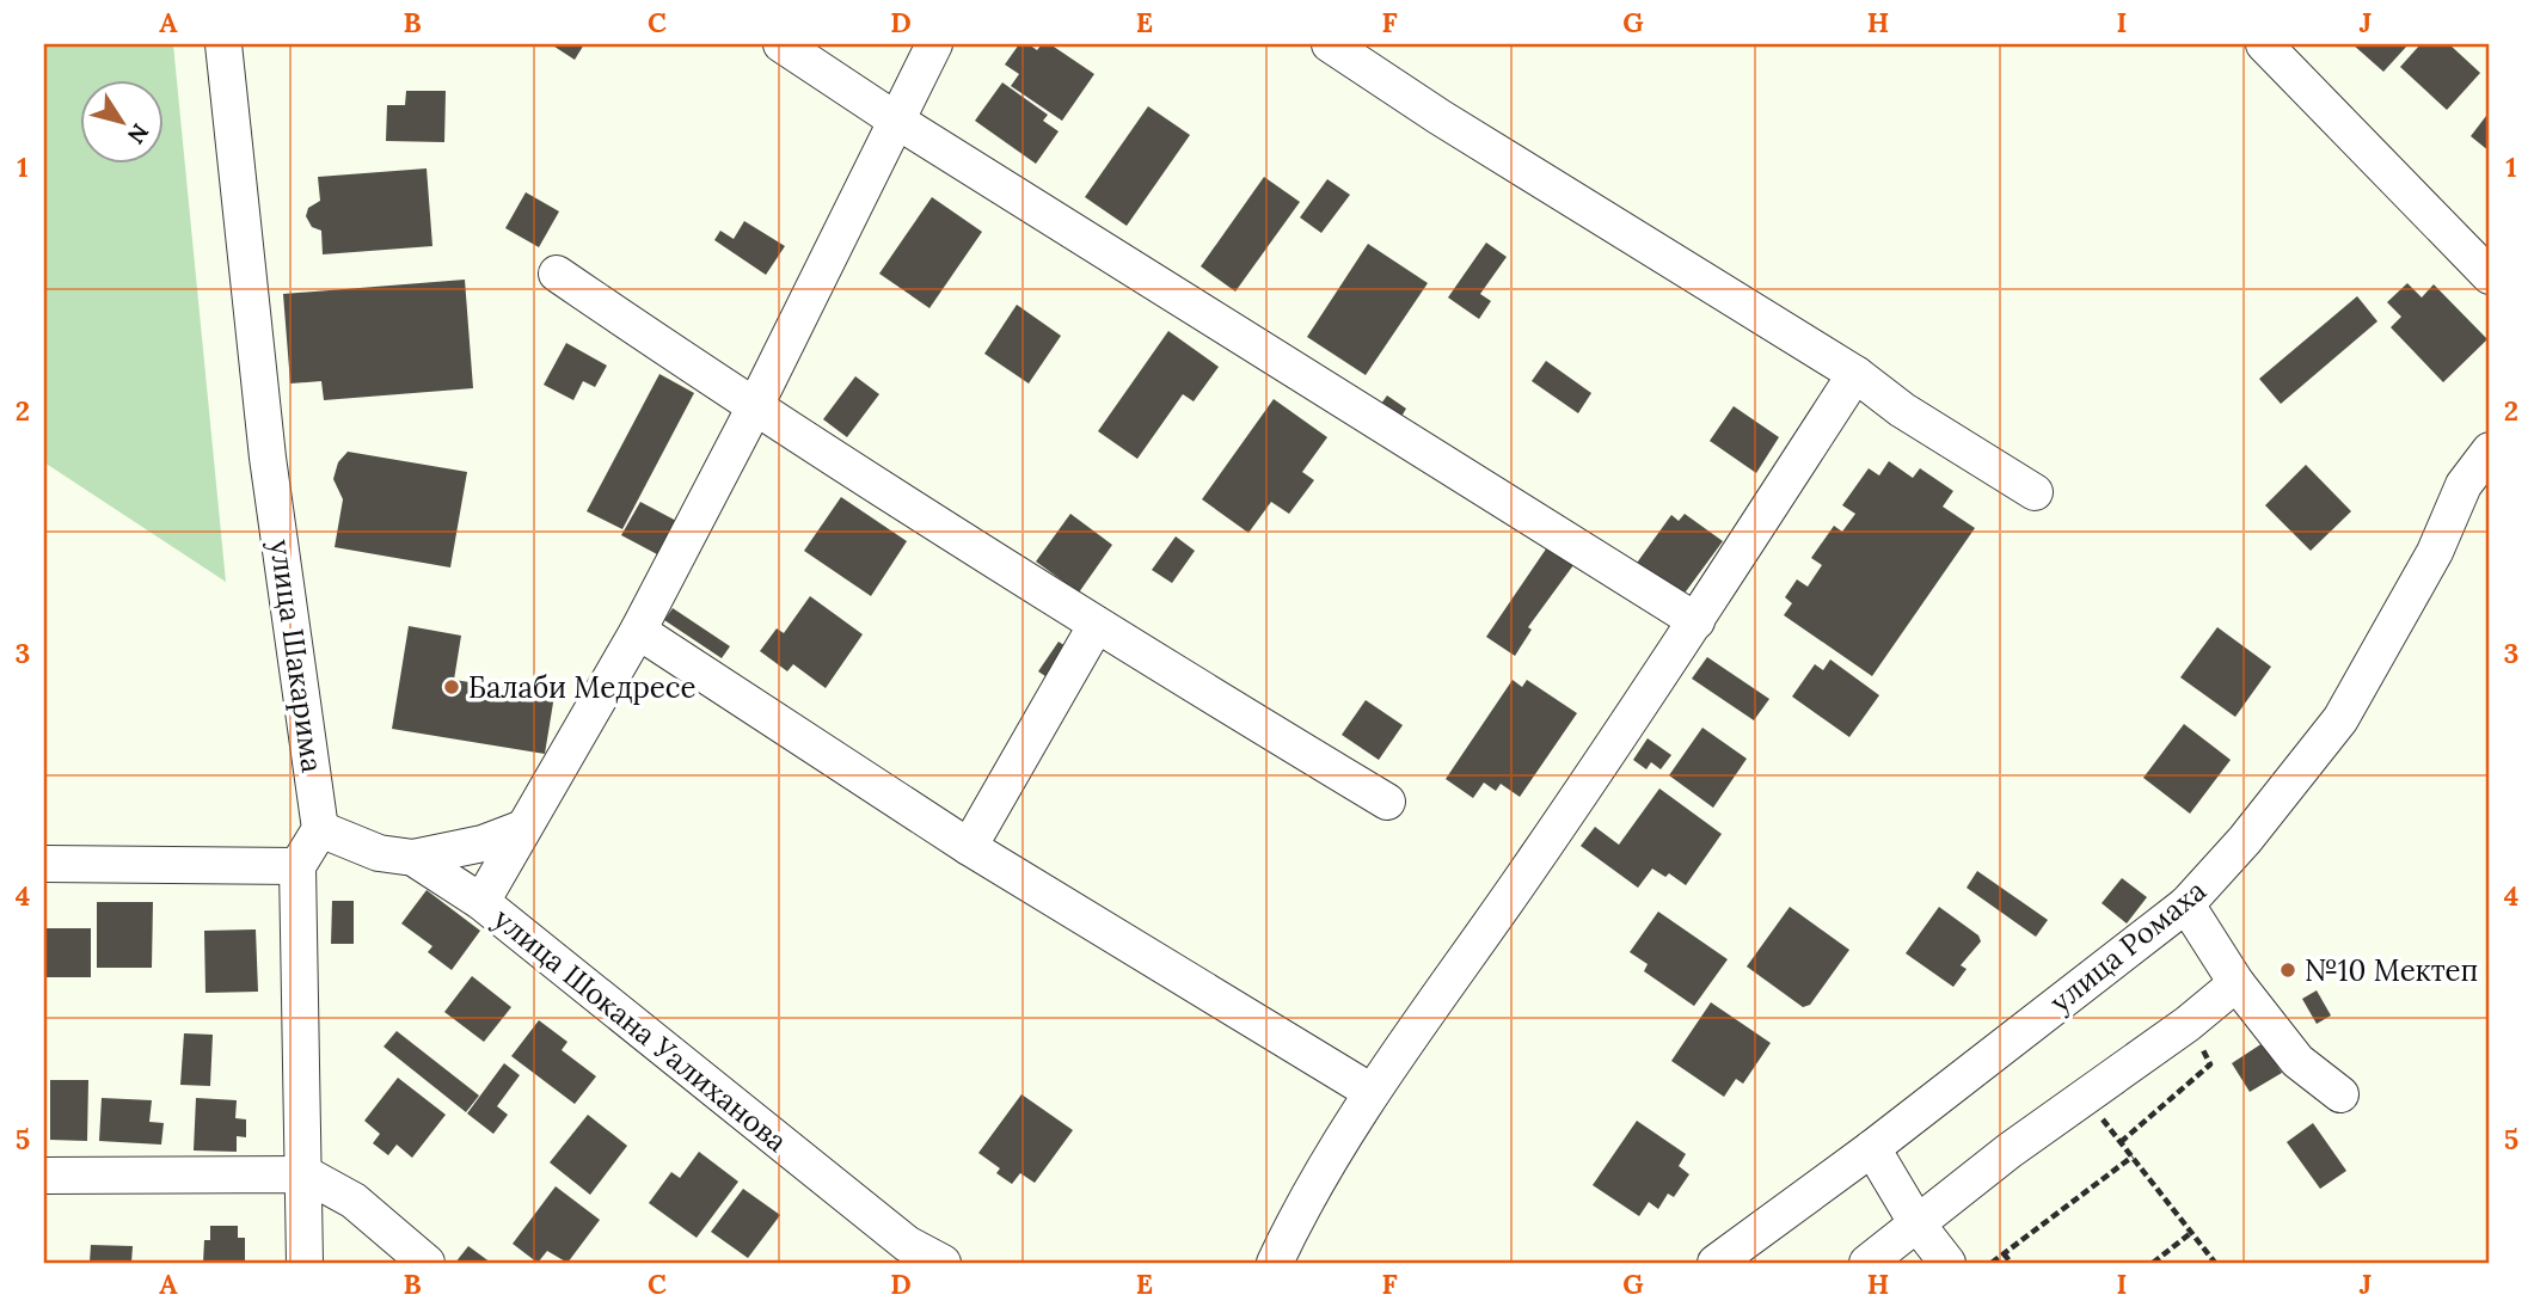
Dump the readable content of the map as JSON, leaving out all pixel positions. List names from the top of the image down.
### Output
{
  "streets": {
    "street": ["улица Шакарима", "улица Ромаха", "улица Шокана Уалиханова"]
  },
  "crossings": [
    ["улица Шакарима", "улица Шокана Уалиханова"]
  ],
  "places": ["Балаби Медресе", "№10 Мектеп"],
  "north": "bottom right",
  "grid": {
    "columns": [
      "A",
      "B",
      "C",
      "D",
      "E",
      "F",
      "G",
      "H",
      "I",
      "J"
    ],
    "rows": [
      "1",
      "2",
      "3",
      "4",
      "5"
    ]
  }
}
